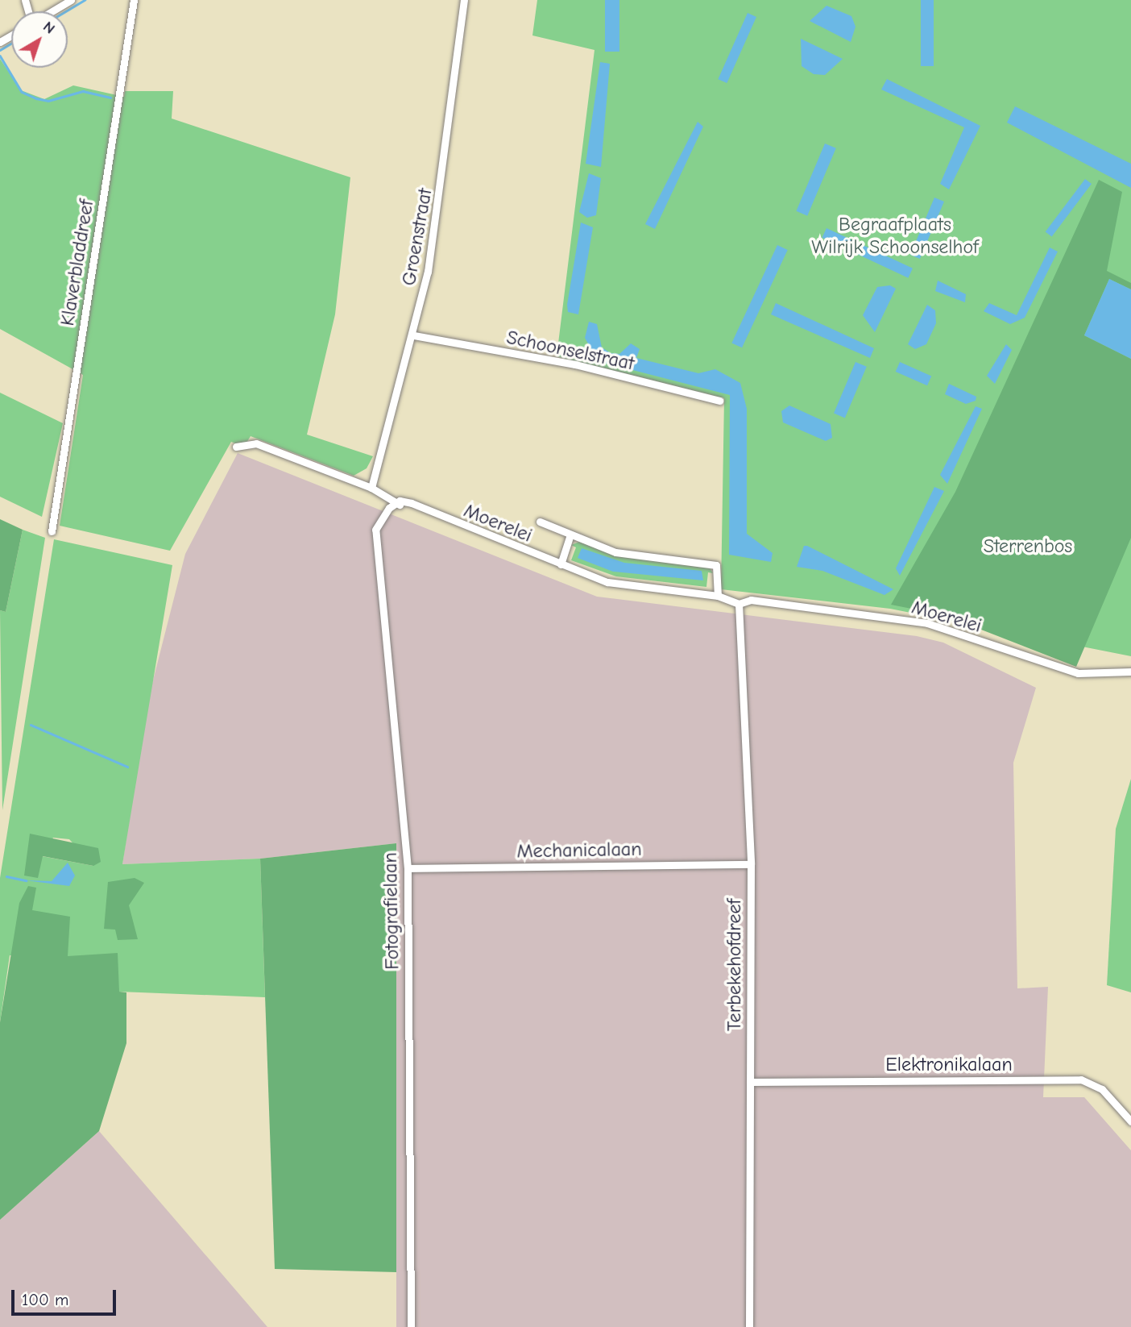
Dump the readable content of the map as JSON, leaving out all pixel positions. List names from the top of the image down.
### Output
{
  "streets": {
    "street": [
      "Groenstraat",
      "Klaverbladdreef",
      "Schoonselstraat",
      "Moerelei",
      "Mechanicalaan",
      "Fotografielaan",
      "Terbekehofdreef",
      "Elektronikalaan"
    ]
  },
  "crossings": [
    ["Groenstraat", "Schoonselstraat"],
    ["Groenstraat", "Moerelei"],
    ["Moerelei", "Fotografielaan"],
    ["Moerelei", "Terbekehofdreef"],
    ["Mechanicalaan", "Fotografielaan"],
    ["Mechanicalaan", "Terbekehofdreef"],
    ["Terbekehofdreef", "Elektronikalaan"]
  ],
  "parks": ["Begraafplaats Wilrijk Schoonselhof", "Sterrenbos"],
  "scale_bar": "100 m",
  "north": "top right"
}
